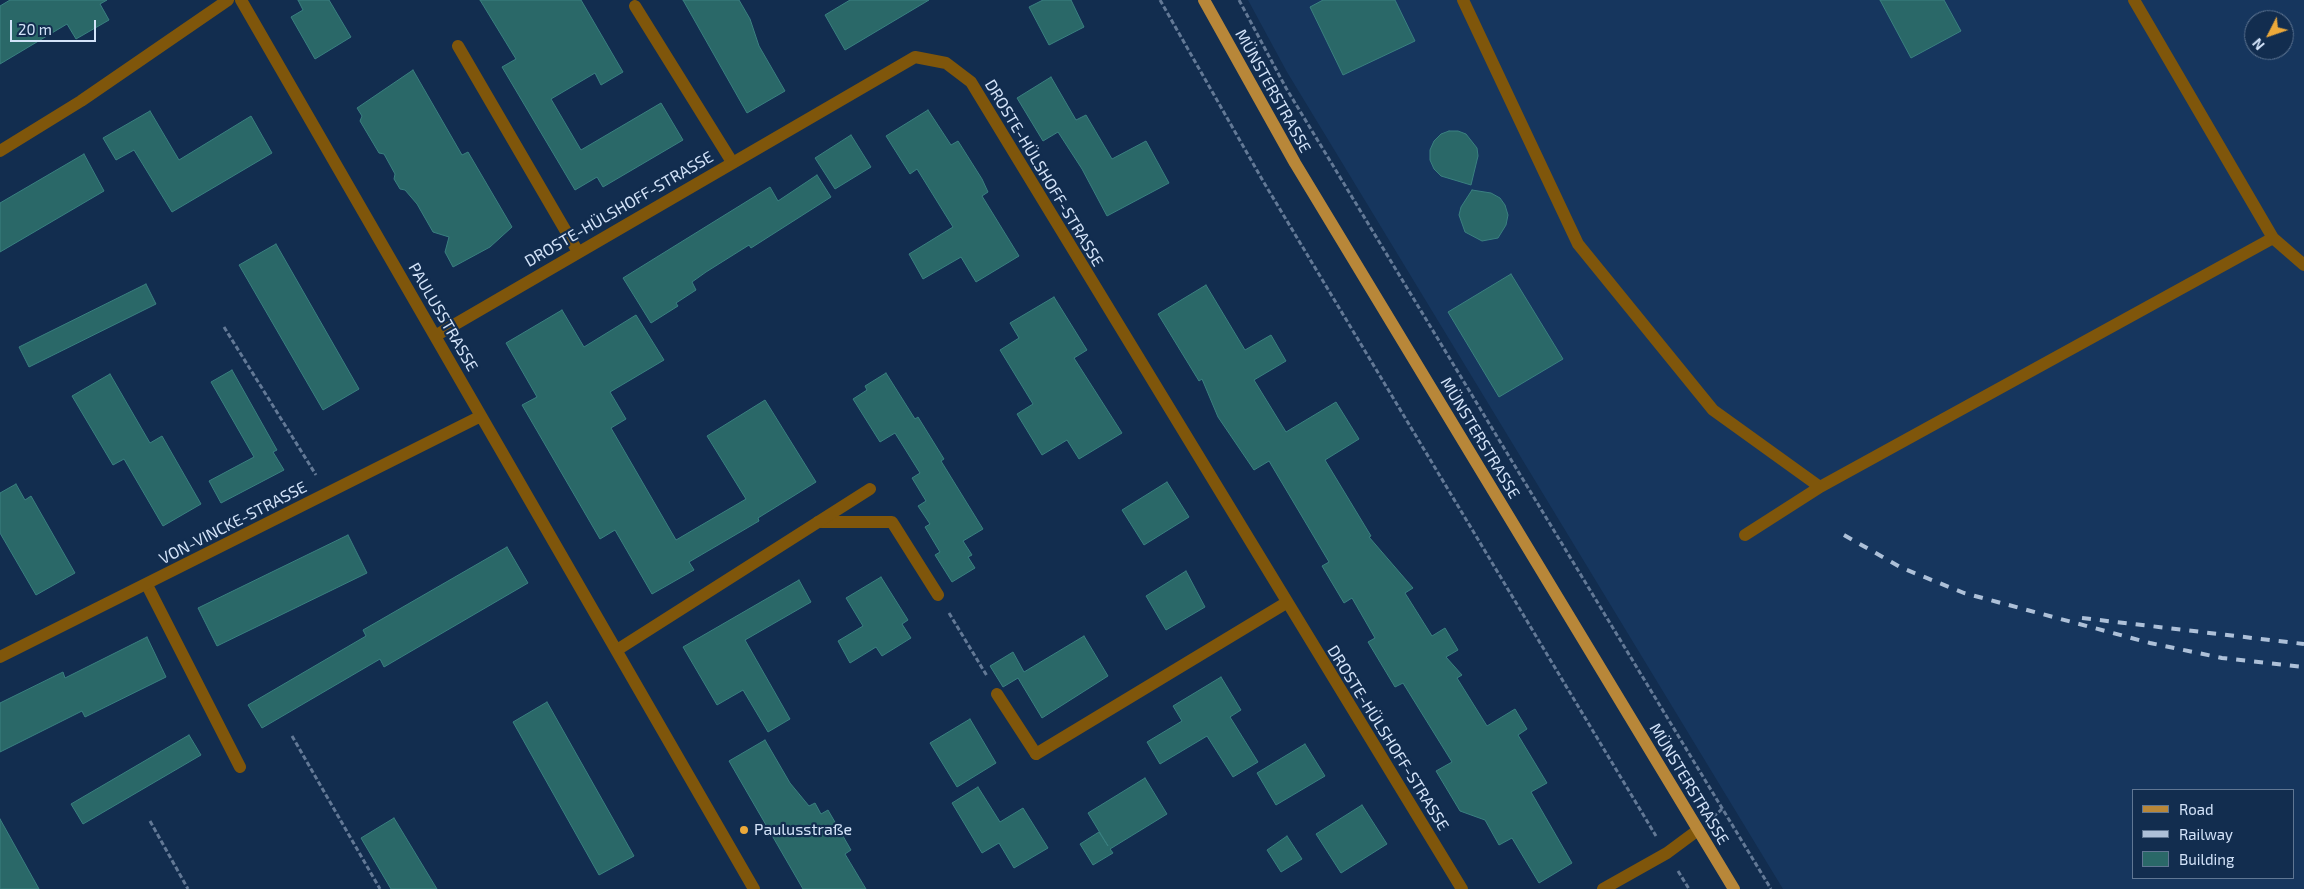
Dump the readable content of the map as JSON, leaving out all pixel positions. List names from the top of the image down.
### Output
{
  "streets": {
    "main road": ["MÜNSTERSTRASSE"],
    "street": ["DROSTE-HÜLSHOFF-STRASSE", "PAULUSSTRASSE", "VON-VINCKE-STRASSE"]
  },
  "crossings": [
    ["DROSTE-HÜLSHOFF-STRASSE", "PAULUSSTRASSE"],
    ["PAULUSSTRASSE", "VON-VINCKE-STRASSE"]
  ],
  "places": ["Paulusstraße"],
  "legend": ["Road", "Railway", "Building"],
  "scale_bar": "20 m",
  "north": "bottom left"
}
